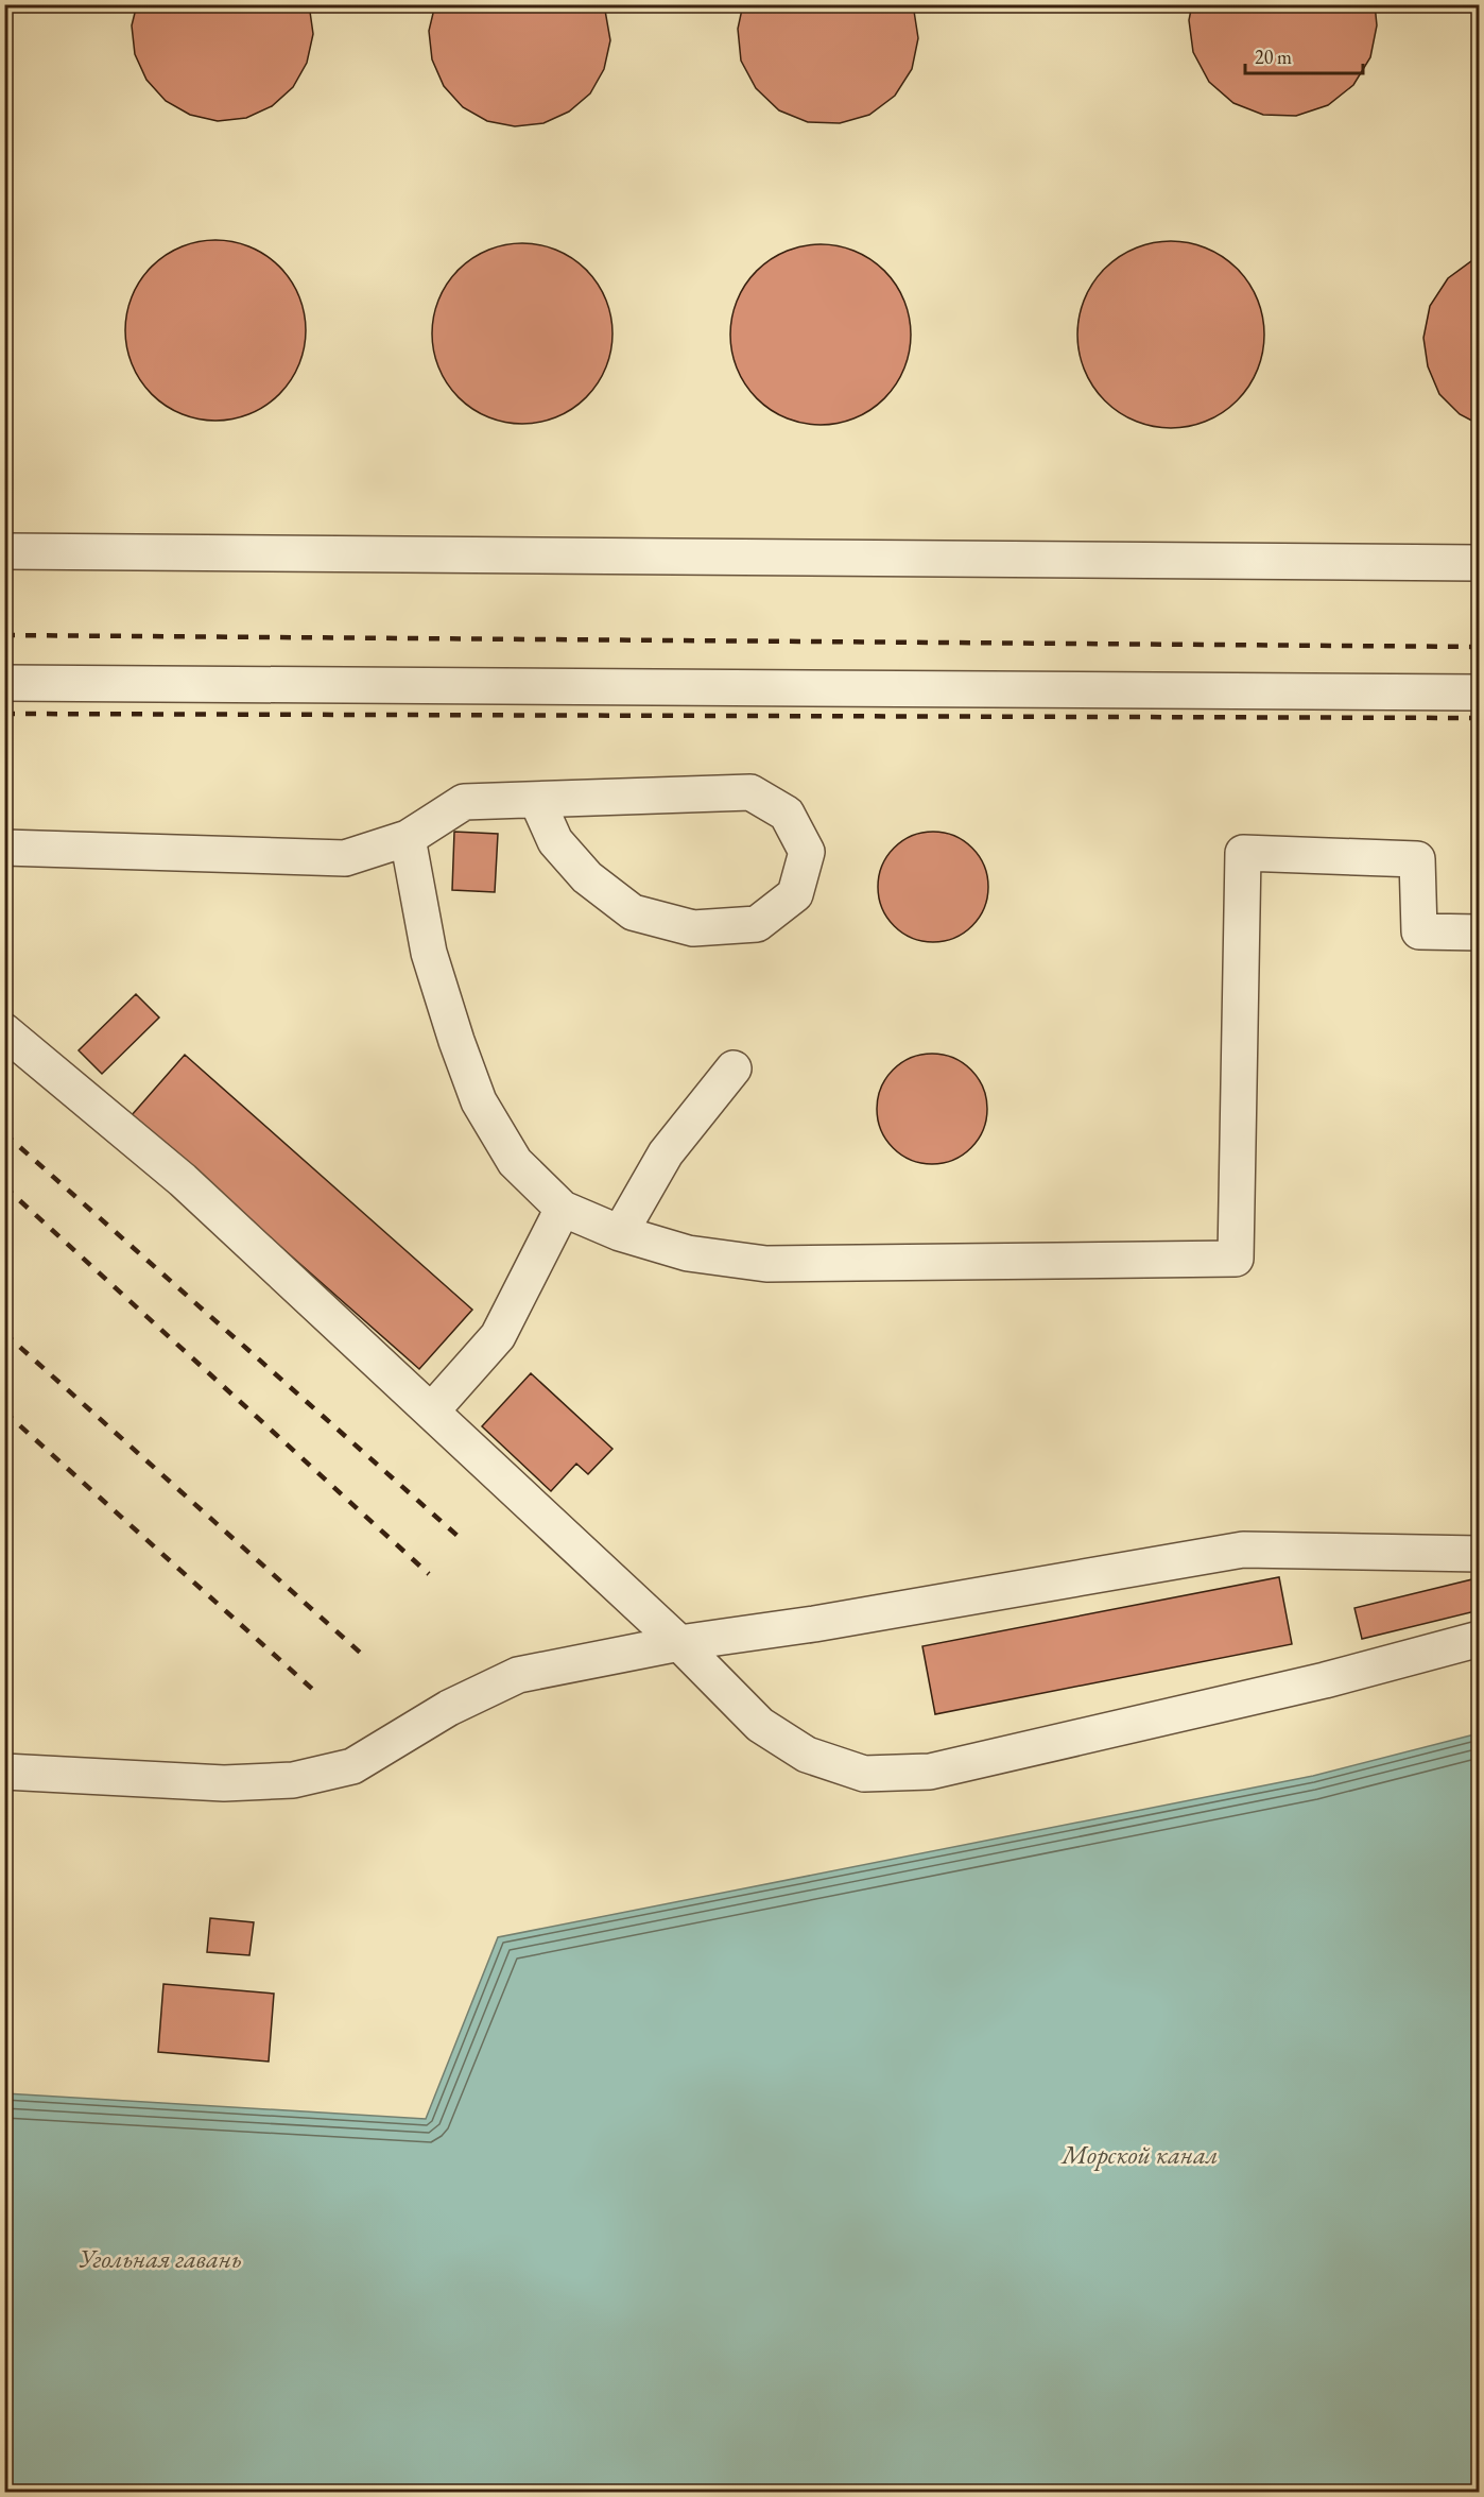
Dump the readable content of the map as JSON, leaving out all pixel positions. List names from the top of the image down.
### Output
{
  "water": ["Морской канал", "Угольная гавань"],
  "scale_bar": "20 m"
}
